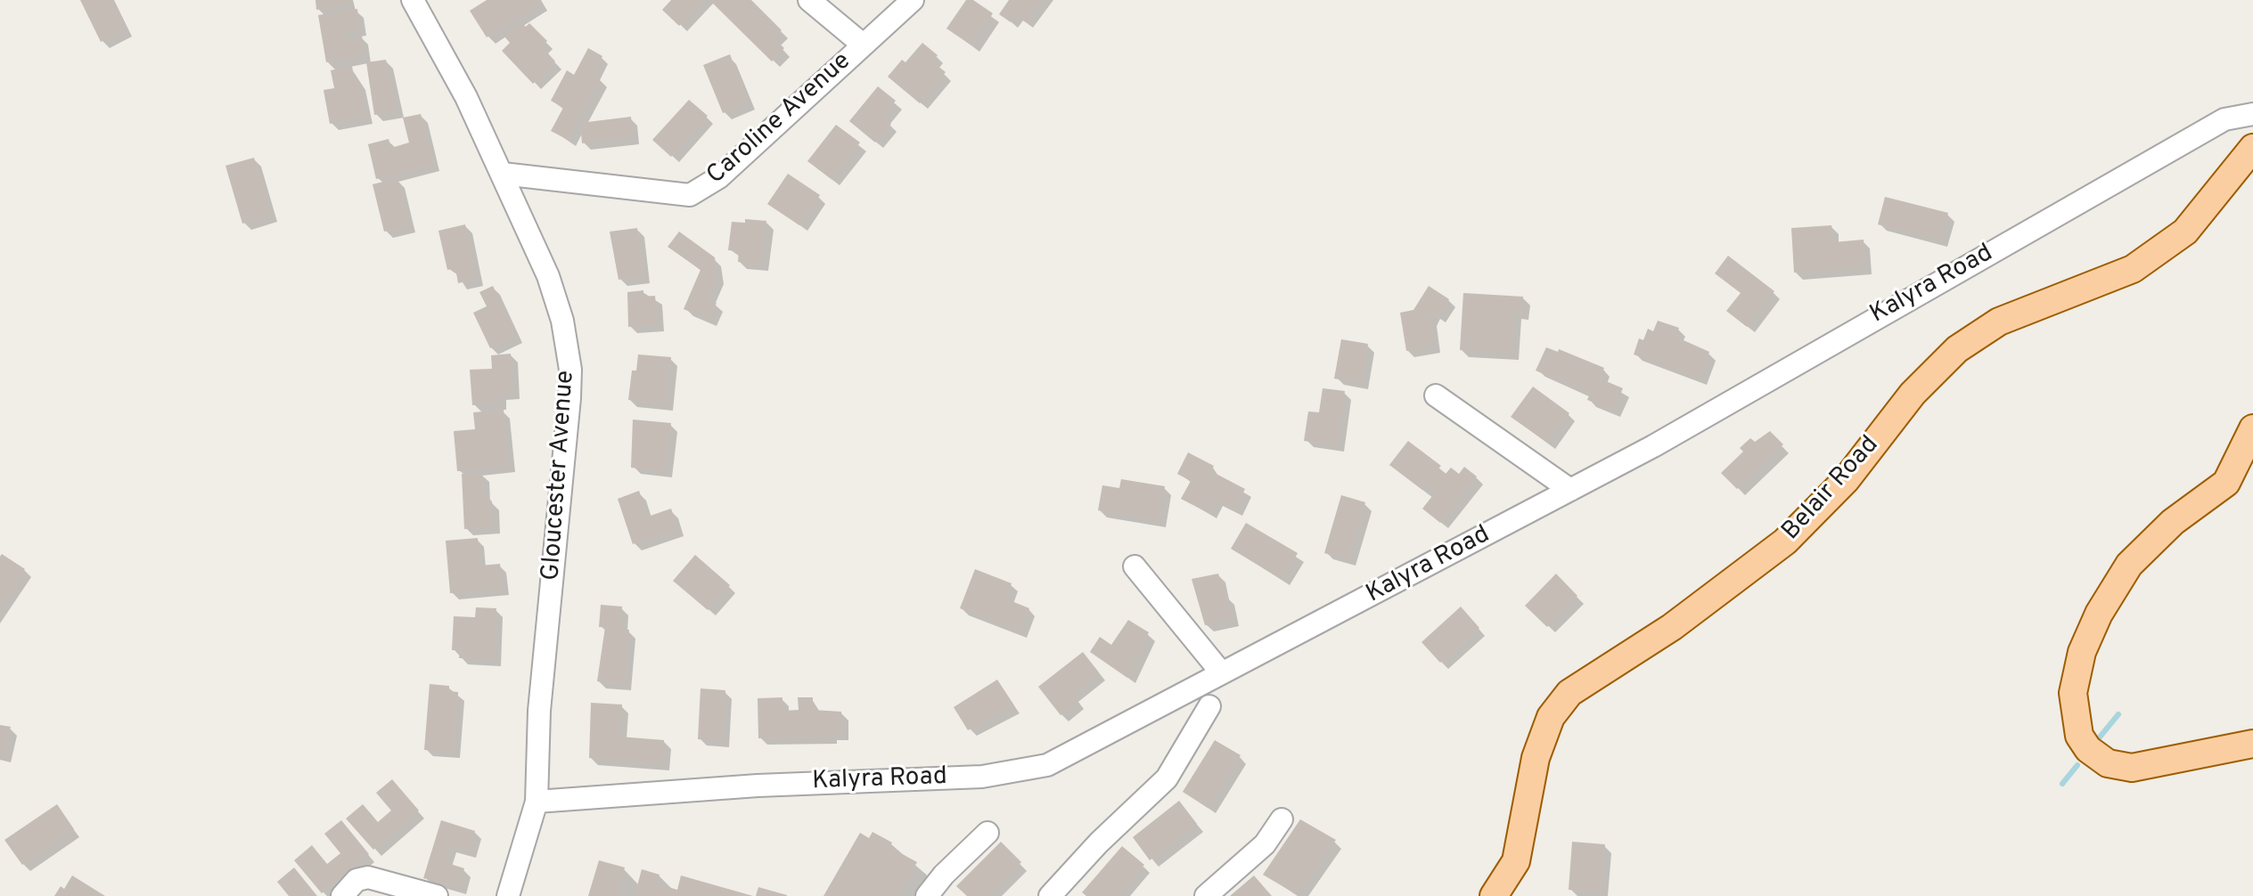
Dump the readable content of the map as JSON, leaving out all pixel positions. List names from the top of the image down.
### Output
{
  "streets": {
    "main road": ["Belair Road"],
    "street": ["Caroline Avenue", "Kalyra Road", "Gloucester Avenue"]
  },
  "crossings": [
    ["Caroline Avenue", "Gloucester Avenue"],
    ["Kalyra Road", "Gloucester Avenue"]
  ]
}
